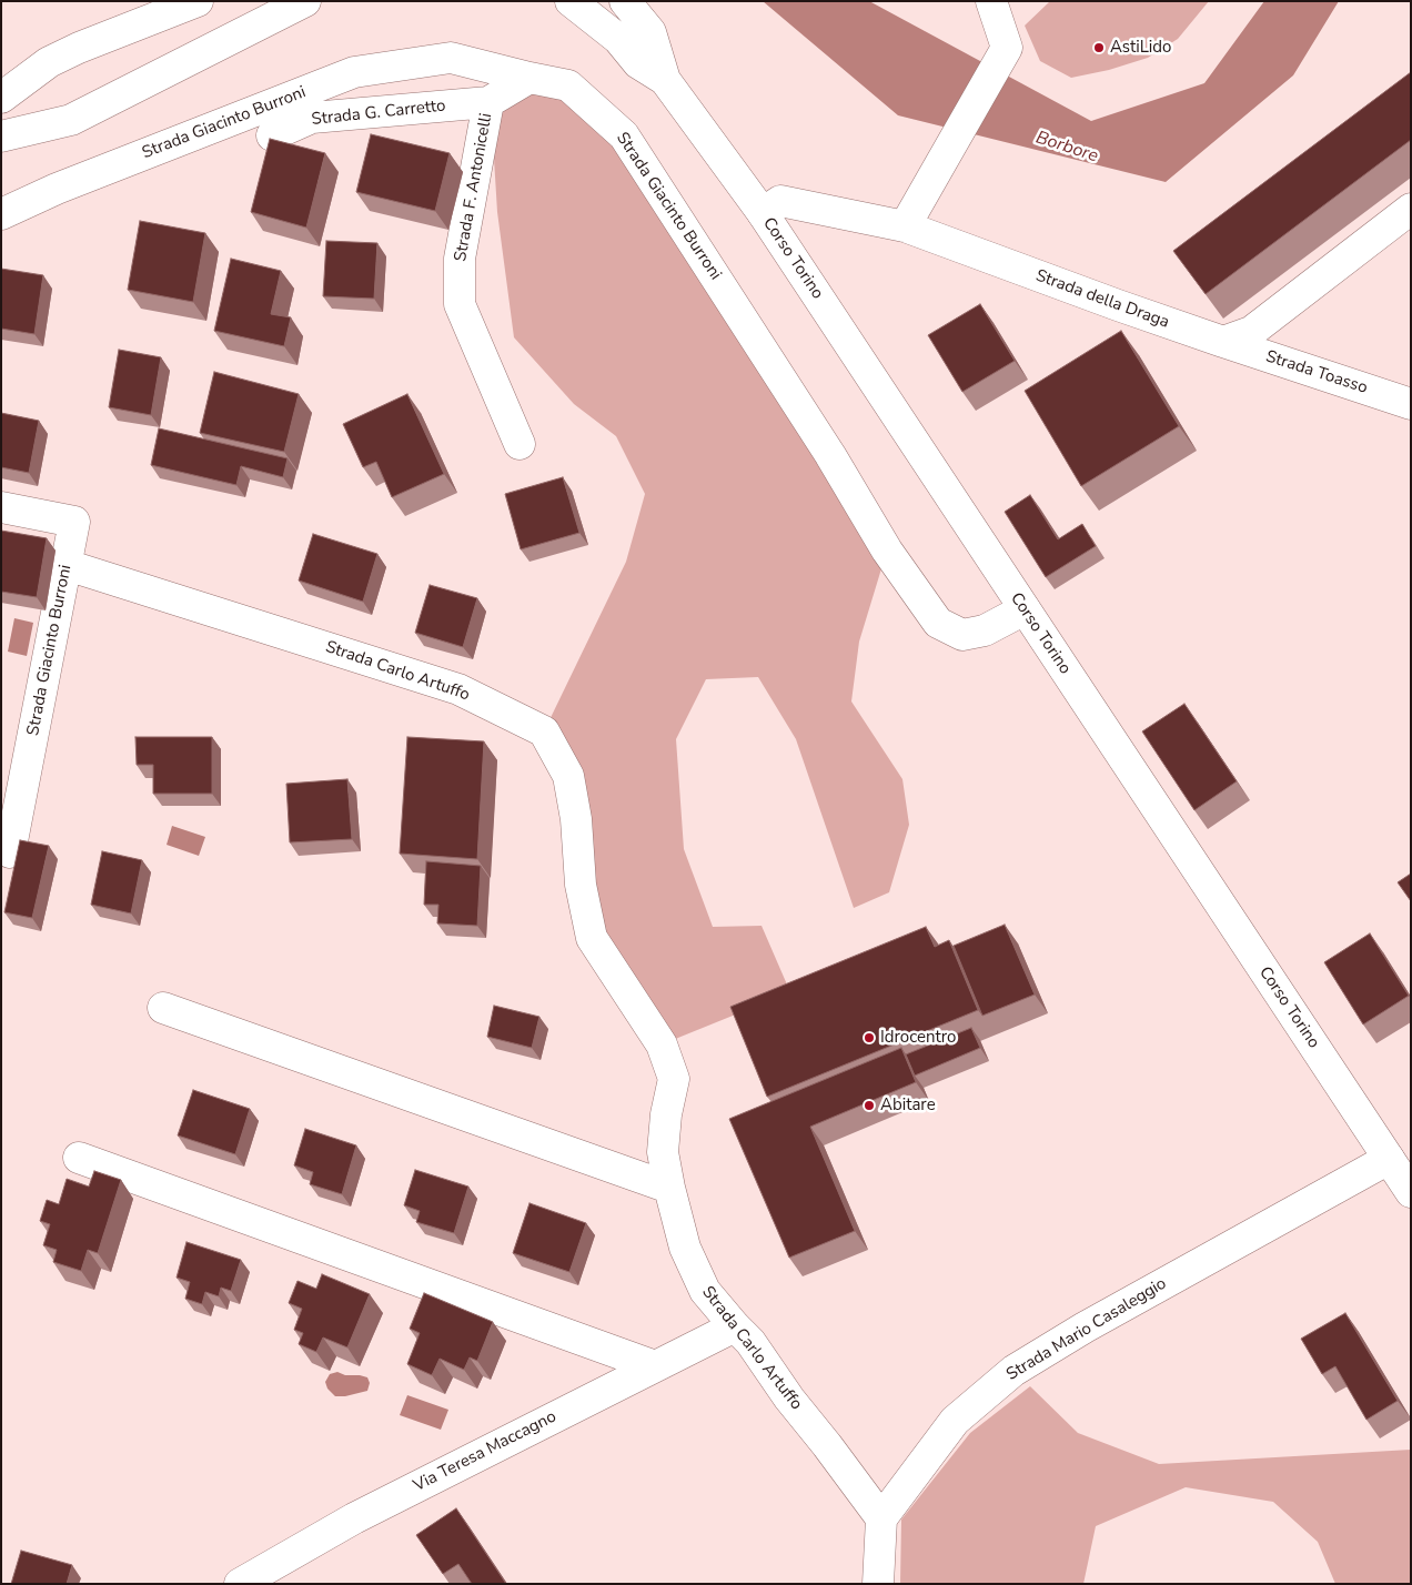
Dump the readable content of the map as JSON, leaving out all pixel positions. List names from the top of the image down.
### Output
{
  "streets": {
    "main road": [
      "Strada G. Carretto",
      "Strada Giacinto Burroni",
      "Strada F. Antonicelli",
      "Corso Torino",
      "Strada della Draga",
      "Strada Toasso",
      "Strada Carlo Artuffo",
      "Strada Mario Casaleggio",
      "Via Teresa Maccagno"
    ]
  },
  "crossings": [
    ["Strada G. Carretto", "Strada F. Antonicelli"],
    ["Strada Giacinto Burroni", "Strada F. Antonicelli"],
    ["Strada Giacinto Burroni", "Corso Torino"],
    ["Strada Giacinto Burroni", "Strada Carlo Artuffo"],
    ["Corso Torino", "Strada della Draga"],
    ["Corso Torino", "Strada Mario Casaleggio"],
    ["Strada della Draga", "Strada Toasso"],
    ["Strada Carlo Artuffo", "Strada Mario Casaleggio"],
    ["Strada Carlo Artuffo", "Via Teresa Maccagno"]
  ],
  "water": ["Borbore"],
  "places": ["AstiLido", "Idrocentro", "Abitare"]
}
